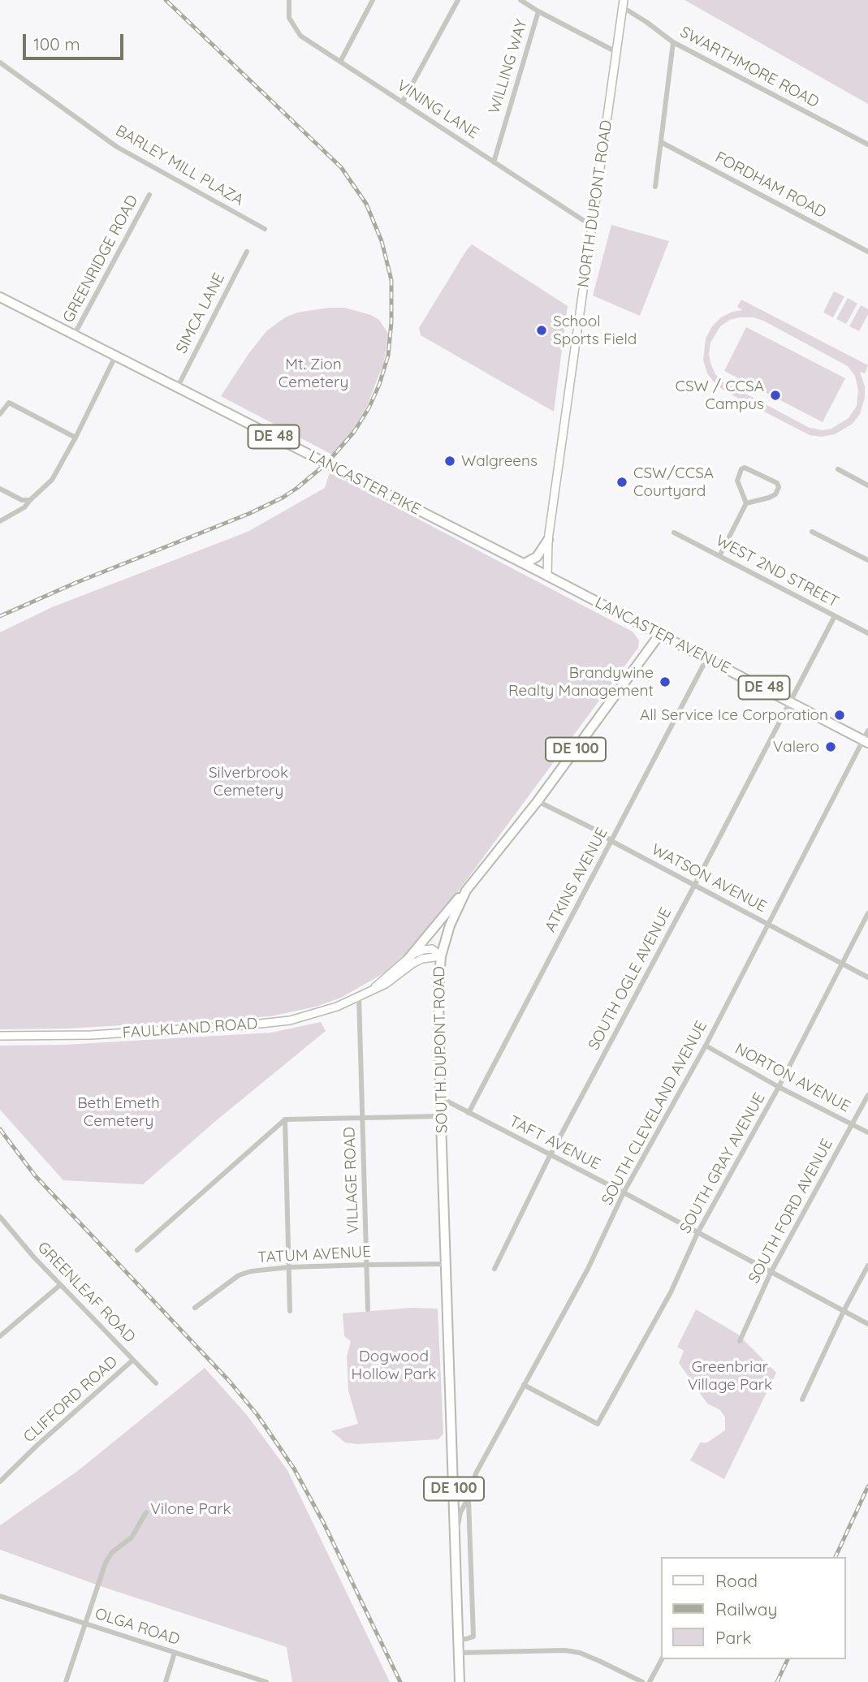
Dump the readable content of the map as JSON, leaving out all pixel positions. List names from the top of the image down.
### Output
{
  "streets": {
    "main road": [
      "NORTH DUPONT ROAD",
      "DE 48",
      "LANCASTER PIKE",
      "LANCASTER AVENUE",
      "DE 100",
      "FAULKLAND ROAD",
      "SOUTH DUPONT ROAD"
    ],
    "street": [
      "WILLING WAY",
      "SWARTHMORE ROAD",
      "VINING LANE",
      "BARLEY MILL PLAZA",
      "FORDHAM ROAD",
      "GREENRIDGE ROAD",
      "SIMCA LANE",
      "WEST 2ND STREET",
      "WATSON AVENUE",
      "ATKINS AVENUE",
      "SOUTH OGLE AVENUE",
      "NORTON AVENUE",
      "SOUTH CLEVELAND AVENUE",
      "TAFT AVENUE",
      "SOUTH GRAY AVENUE",
      "VILLAGE ROAD",
      "SOUTH FORD AVENUE",
      "TATUM AVENUE",
      "GREENLEAF ROAD",
      "CLIFFORD ROAD",
      "OLGA ROAD"
    ]
  },
  "crossings": [
    ["WILLING WAY", "VINING LANE"],
    ["SWARTHMORE ROAD", "NORTH DUPONT ROAD"],
    ["VINING LANE", "NORTH DUPONT ROAD"],
    ["NORTH DUPONT ROAD", "LANCASTER PIKE"],
    ["NORTH DUPONT ROAD", "LANCASTER AVENUE"],
    ["GREENRIDGE ROAD", "LANCASTER PIKE"],
    ["SIMCA LANE", "LANCASTER PIKE"],
    ["LANCASTER PIKE", "LANCASTER AVENUE"],
    ["WEST 2ND STREET", "SOUTH OGLE AVENUE"],
    ["LANCASTER AVENUE", "ATKINS AVENUE"],
    ["LANCASTER AVENUE", "SOUTH OGLE AVENUE"],
    ["LANCASTER AVENUE", "SOUTH DUPONT ROAD"],
    ["LANCASTER AVENUE", "SOUTH CLEVELAND AVENUE"],
    ["DE 100", "SOUTH DUPONT ROAD"],
    ["DE 100", "SOUTH CLEVELAND AVENUE"],
    ["WATSON AVENUE", "ATKINS AVENUE"],
    ["WATSON AVENUE", "SOUTH OGLE AVENUE"],
    ["WATSON AVENUE", "SOUTH DUPONT ROAD"],
    ["WATSON AVENUE", "SOUTH CLEVELAND AVENUE"],
    ["WATSON AVENUE", "SOUTH GRAY AVENUE"],
    ["ATKINS AVENUE", "TAFT AVENUE"],
    ["SOUTH OGLE AVENUE", "TAFT AVENUE"],
    ["FAULKLAND ROAD", "SOUTH DUPONT ROAD"],
    ["FAULKLAND ROAD", "VILLAGE ROAD"],
    ["SOUTH DUPONT ROAD", "SOUTH CLEVELAND AVENUE"],
    ["SOUTH DUPONT ROAD", "TAFT AVENUE"],
    ["SOUTH DUPONT ROAD", "TATUM AVENUE"],
    ["NORTON AVENUE", "SOUTH CLEVELAND AVENUE"],
    ["NORTON AVENUE", "SOUTH GRAY AVENUE"],
    ["NORTON AVENUE", "SOUTH FORD AVENUE"],
    ["SOUTH CLEVELAND AVENUE", "TAFT AVENUE"],
    ["SOUTH CLEVELAND AVENUE", "SOUTH GRAY AVENUE"],
    ["TAFT AVENUE", "SOUTH GRAY AVENUE"],
    ["TAFT AVENUE", "SOUTH FORD AVENUE"],
    ["VILLAGE ROAD", "TATUM AVENUE"],
    ["GREENLEAF ROAD", "CLIFFORD ROAD"]
  ],
  "parks": [
    "Mt. Zion Cemetery",
    "Silverbrook Cemetery",
    "Beth Emeth Cemetery",
    "Dogwood Hollow Park",
    "Greenbriar Village Park",
    "Vilone Park"
  ],
  "places": [
    "School Sports Field",
    "CSW / CCSA Campus",
    "Walgreens",
    "CSW/CCSA Courtyard",
    "Brandywine Realty Management",
    "All Service Ice Corporation",
    "Valero"
  ],
  "legend": ["Road", "Railway", "Park"],
  "scale_bar": "100 m"
}
